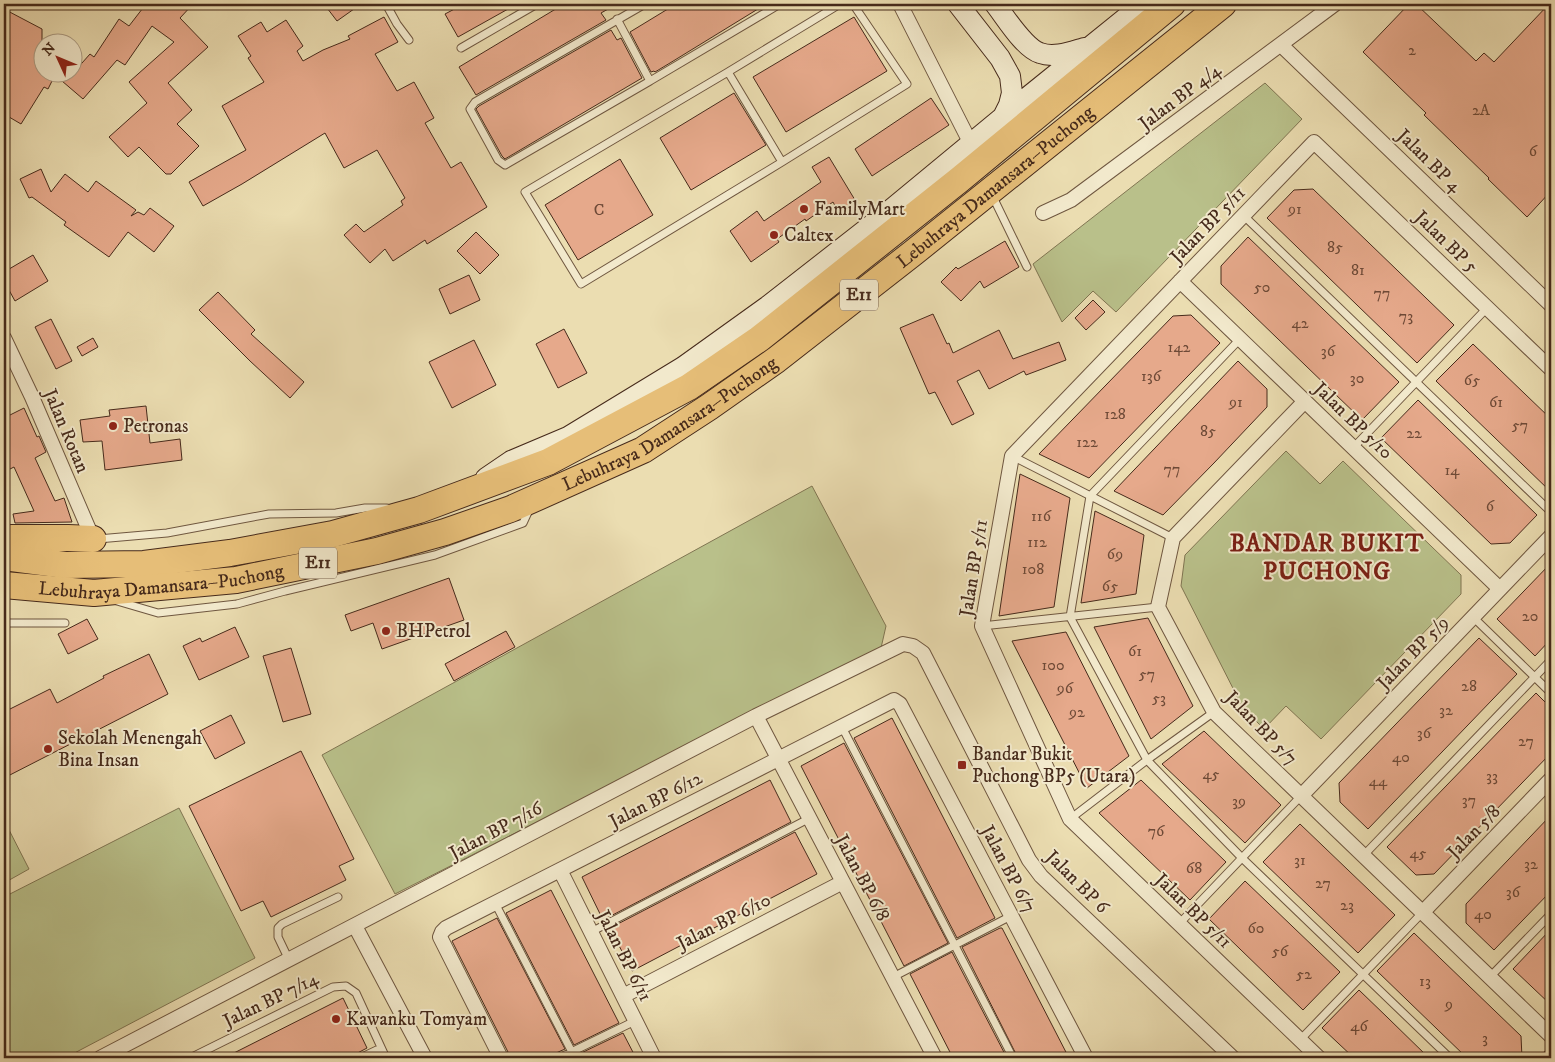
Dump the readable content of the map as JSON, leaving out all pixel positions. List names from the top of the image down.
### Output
{
  "streets": {
    "highway": ["Lebuhraya Damansara–Puchong", "E11"],
    "street": [
      "Jalan BP 4/4",
      "Jalan BP 4",
      "Jalan BP 5/11",
      "Jalan BP 5",
      "Jalan BP 5/10",
      "Jalan Rotan",
      "Jalan BP 5/9",
      "Jalan BP 5/7",
      "Jalan BP 6/12",
      "Jalan BP 7/16",
      "Jalan 5/8",
      "Jalan BP 6/7",
      "Jalan BP 6/8",
      "Jalan BP 6",
      "Jalan BP 6/10",
      "Jalan BP 6/11"
    ],
    "lane": ["Jalan BP 7/14"]
  },
  "crossings": [
    ["Jalan BP 4/4", "Jalan BP 4"],
    ["Jalan BP 5/11", "Jalan BP 5"],
    ["Jalan BP 5/11", "Jalan BP 5/10"],
    ["Jalan BP 5/10", "Jalan BP 5/9"],
    ["Jalan BP 5/9", "Jalan BP 5/7"],
    ["Jalan BP 5/7", "Jalan 5/8"],
    ["Jalan BP 6/12", "Jalan BP 6/7"],
    ["Jalan BP 6/12", "Jalan BP 6/8"],
    ["Jalan BP 6/12", "Jalan BP 6/11"],
    ["Jalan BP 7/16", "Jalan BP 6/8"],
    ["Jalan BP 7/16", "Jalan BP 6"],
    ["Jalan BP 6/8", "Jalan BP 6/10"],
    ["Jalan BP 6/10", "Jalan BP 6/11"]
  ],
  "districts": ["BANDAR BUKIT PUCHONG"],
  "places": {
    "other": [
      "FamilyMart",
      "Caltex",
      "Petronas",
      "BHPetrol",
      "Sekolah Menengah Bina Insan",
      "Kawanku Tomyam"
    ],
    "transit": ["Bandar Bukit Puchong BP5 (Utara)"]
  },
  "house_numbers": [
    "2",
    "2A",
    "6",
    "91",
    "C",
    "85",
    "81",
    "50",
    "77",
    "73",
    "42",
    "142",
    "36",
    "136",
    "30",
    "65",
    "91",
    "61",
    "128",
    "57",
    "85",
    "22",
    "122",
    "77",
    "14",
    "6",
    "116",
    "112",
    "69",
    "108",
    "65",
    "20",
    "61",
    "100",
    "57",
    "28",
    "96",
    "53",
    "32",
    "92",
    "36",
    "27",
    "40",
    "45",
    "33",
    "44",
    "37",
    "39",
    "76",
    "45",
    "31",
    "32",
    "68",
    "27",
    "36",
    "23",
    "40",
    "60",
    "56",
    "52",
    "13",
    "9",
    "46",
    "3"
  ],
  "north": "top left"
}
